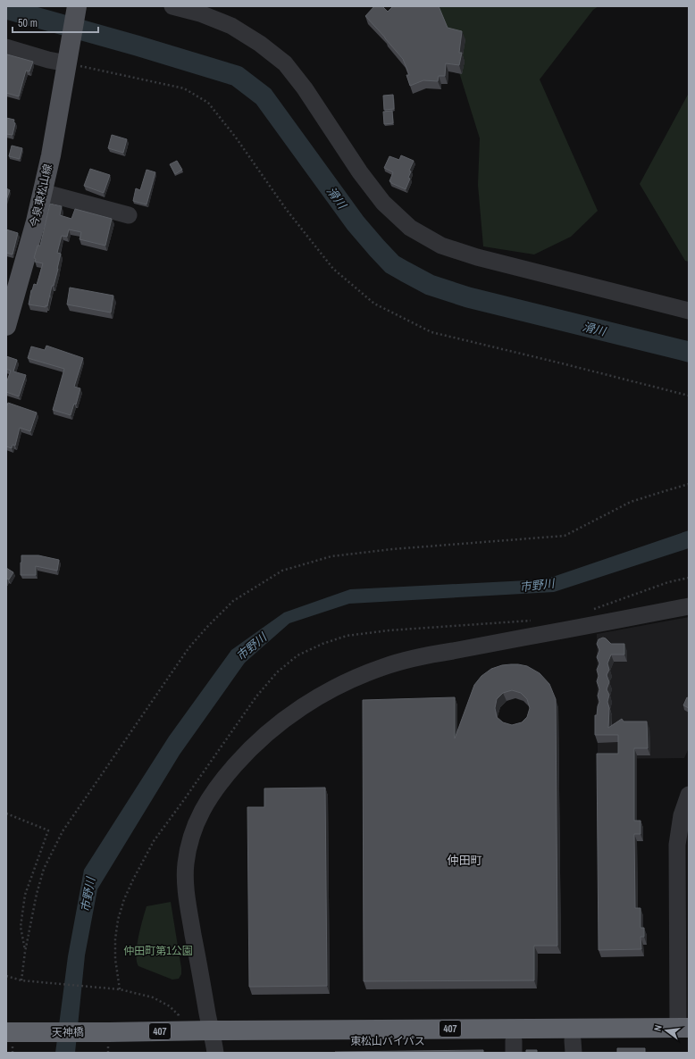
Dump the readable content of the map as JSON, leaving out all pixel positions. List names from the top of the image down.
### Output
{
  "streets": {
    "highway": ["407", "天神橋", "東松山バイパス"],
    "main road": ["今泉東松山線"]
  },
  "crossings": [
    ["407", "天神橋"],
    ["天神橋", "東松山バイパス"]
  ],
  "districts": ["仲田町"],
  "water": ["滑川", "市野川"],
  "parks": ["仲田町第1公園"],
  "scale_bar": "50 m",
  "north": "left"
}
